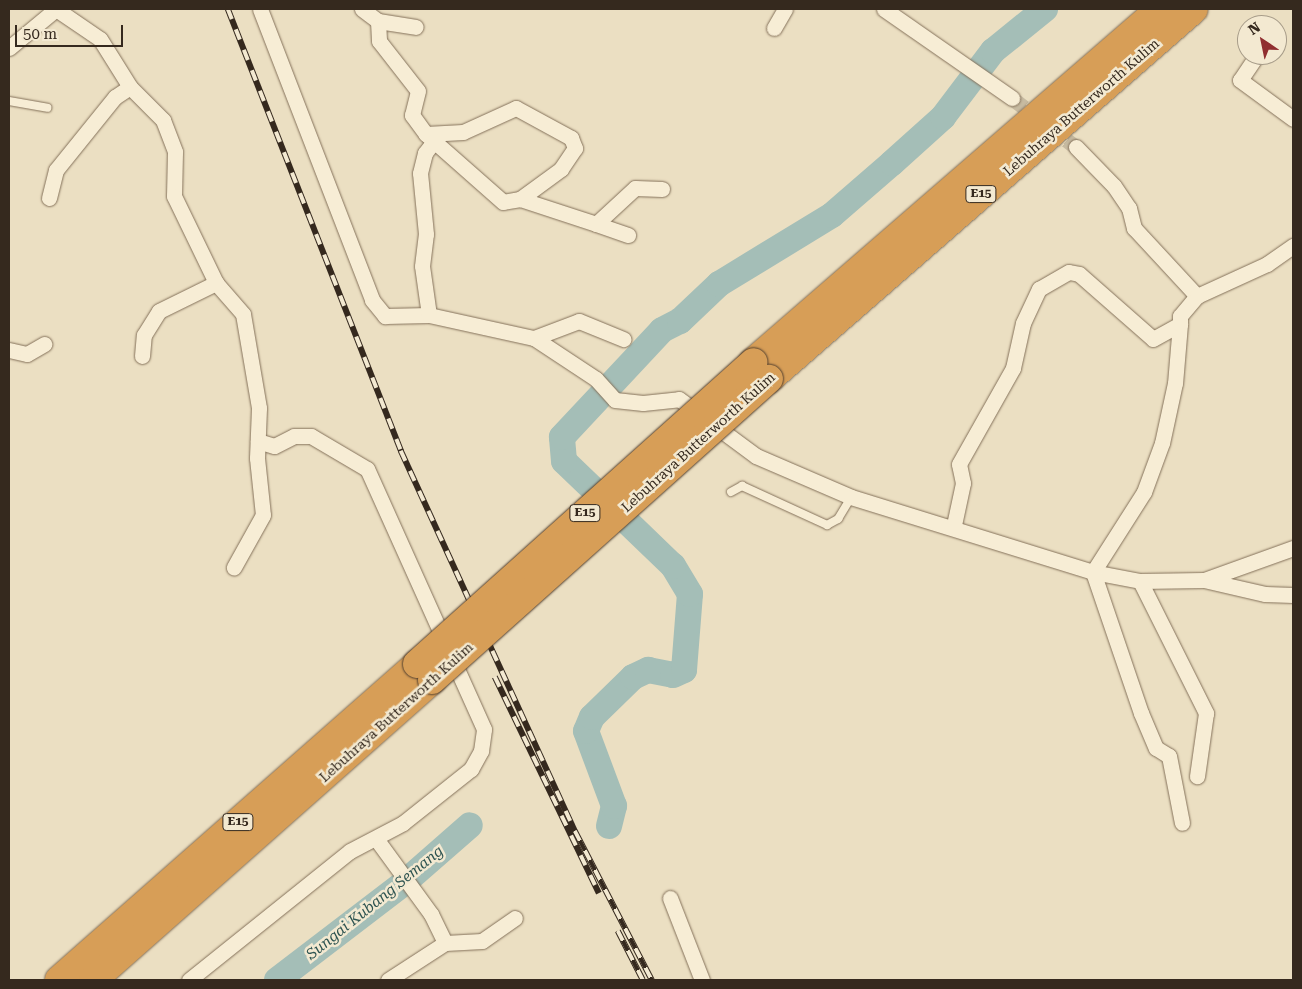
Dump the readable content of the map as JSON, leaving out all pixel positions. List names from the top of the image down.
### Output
{
  "streets": {
    "highway": ["Lebuhraya Butterworth Kulim", "E15"]
  },
  "water": ["Sungai Kubang Semang"],
  "scale_bar": "50 m",
  "north": "top left"
}
